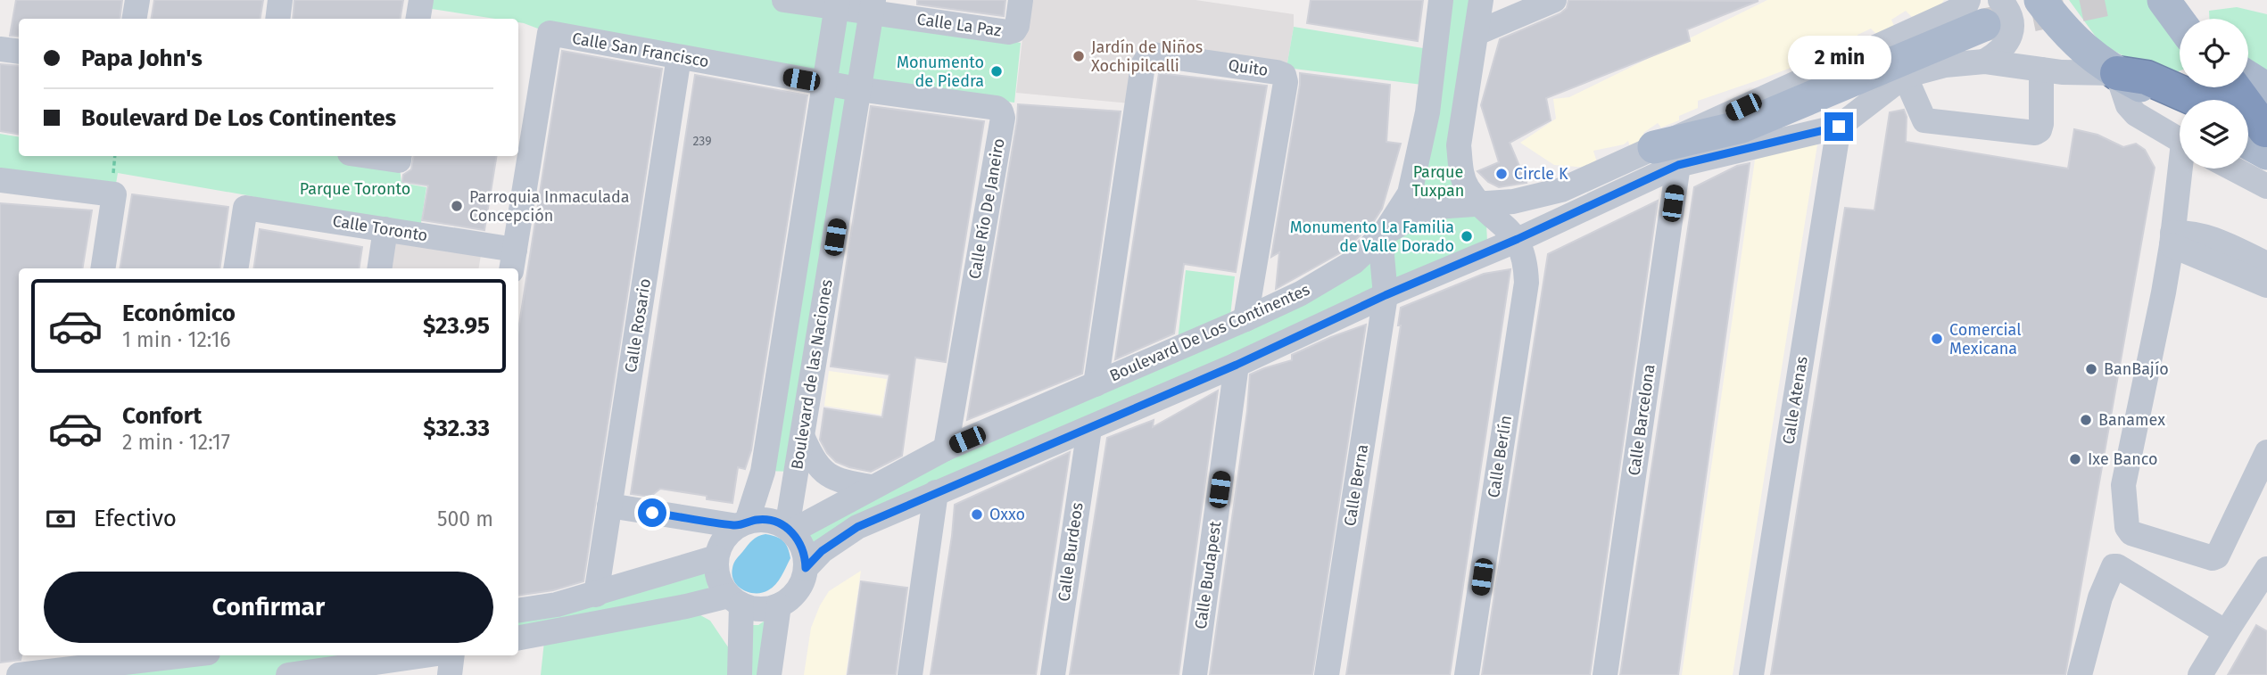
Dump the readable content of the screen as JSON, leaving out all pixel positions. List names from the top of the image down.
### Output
{
  "streets": {
    "street": [
      "Calle La Paz",
      "Calle San Francisco",
      "Quito",
      "Calle Río De Janeiro",
      "Calle Toronto",
      "Calle Rosario",
      "Boulevard De Los Continentes",
      "Boulevard de las Naciones",
      "Calle Atenas",
      "Calle Barcelona",
      "Calle Berlín",
      "Calle Berna",
      "Calle Burdeos",
      "Calle Budapest"
    ]
  },
  "crossings": [
    ["Calle La Paz", "Boulevard de las Naciones"],
    ["Calle San Francisco", "Calle Río De Janeiro"],
    ["Calle San Francisco", "Calle Toronto"],
    ["Calle San Francisco", "Calle Rosario"],
    ["Calle San Francisco", "Boulevard de las Naciones"],
    ["Quito", "Boulevard De Los Continentes"],
    ["Calle Río De Janeiro", "Boulevard De Los Continentes"],
    ["Calle Río De Janeiro", "Boulevard de las Naciones"],
    ["Boulevard De Los Continentes", "Boulevard de las Naciones"],
    ["Boulevard De Los Continentes", "Calle Atenas"],
    ["Boulevard De Los Continentes", "Calle Barcelona"],
    ["Boulevard De Los Continentes", "Calle Berlín"],
    ["Boulevard De Los Continentes", "Calle Berna"],
    ["Boulevard De Los Continentes", "Calle Burdeos"],
    ["Boulevard De Los Continentes", "Calle Budapest"]
  ],
  "parks": ["Parque Tuxpan", "Parque Toronto"],
  "places": [
    "Jardín de Niños Xochipilcalli",
    "Monumento de Piedra",
    "Circle K",
    "Parroquia Inmaculada Concepción",
    "Monumento La Familia de Valle Dorado",
    "Comercial Mexicana",
    "BanBajío",
    "Banamex",
    "Ixe Banco",
    "Oxxo"
  ],
  "house_numbers": ["239"],
  "page": {
    "banner": ["Papa John's", "Boulevard De Los Continentes"],
    "bubble": "2 min",
    "list": [
      {
        "name": "Económico",
        "note": "1 min · 12:16",
        "value": "$23.95"
      },
      {
        "name": "Confort",
        "note": "2 min · 12:17",
        "value": "$32.33"
      }
    ],
    "pay": ["Efectivo", "500 m"],
    "buttons": "Confirmar"
  }
}
